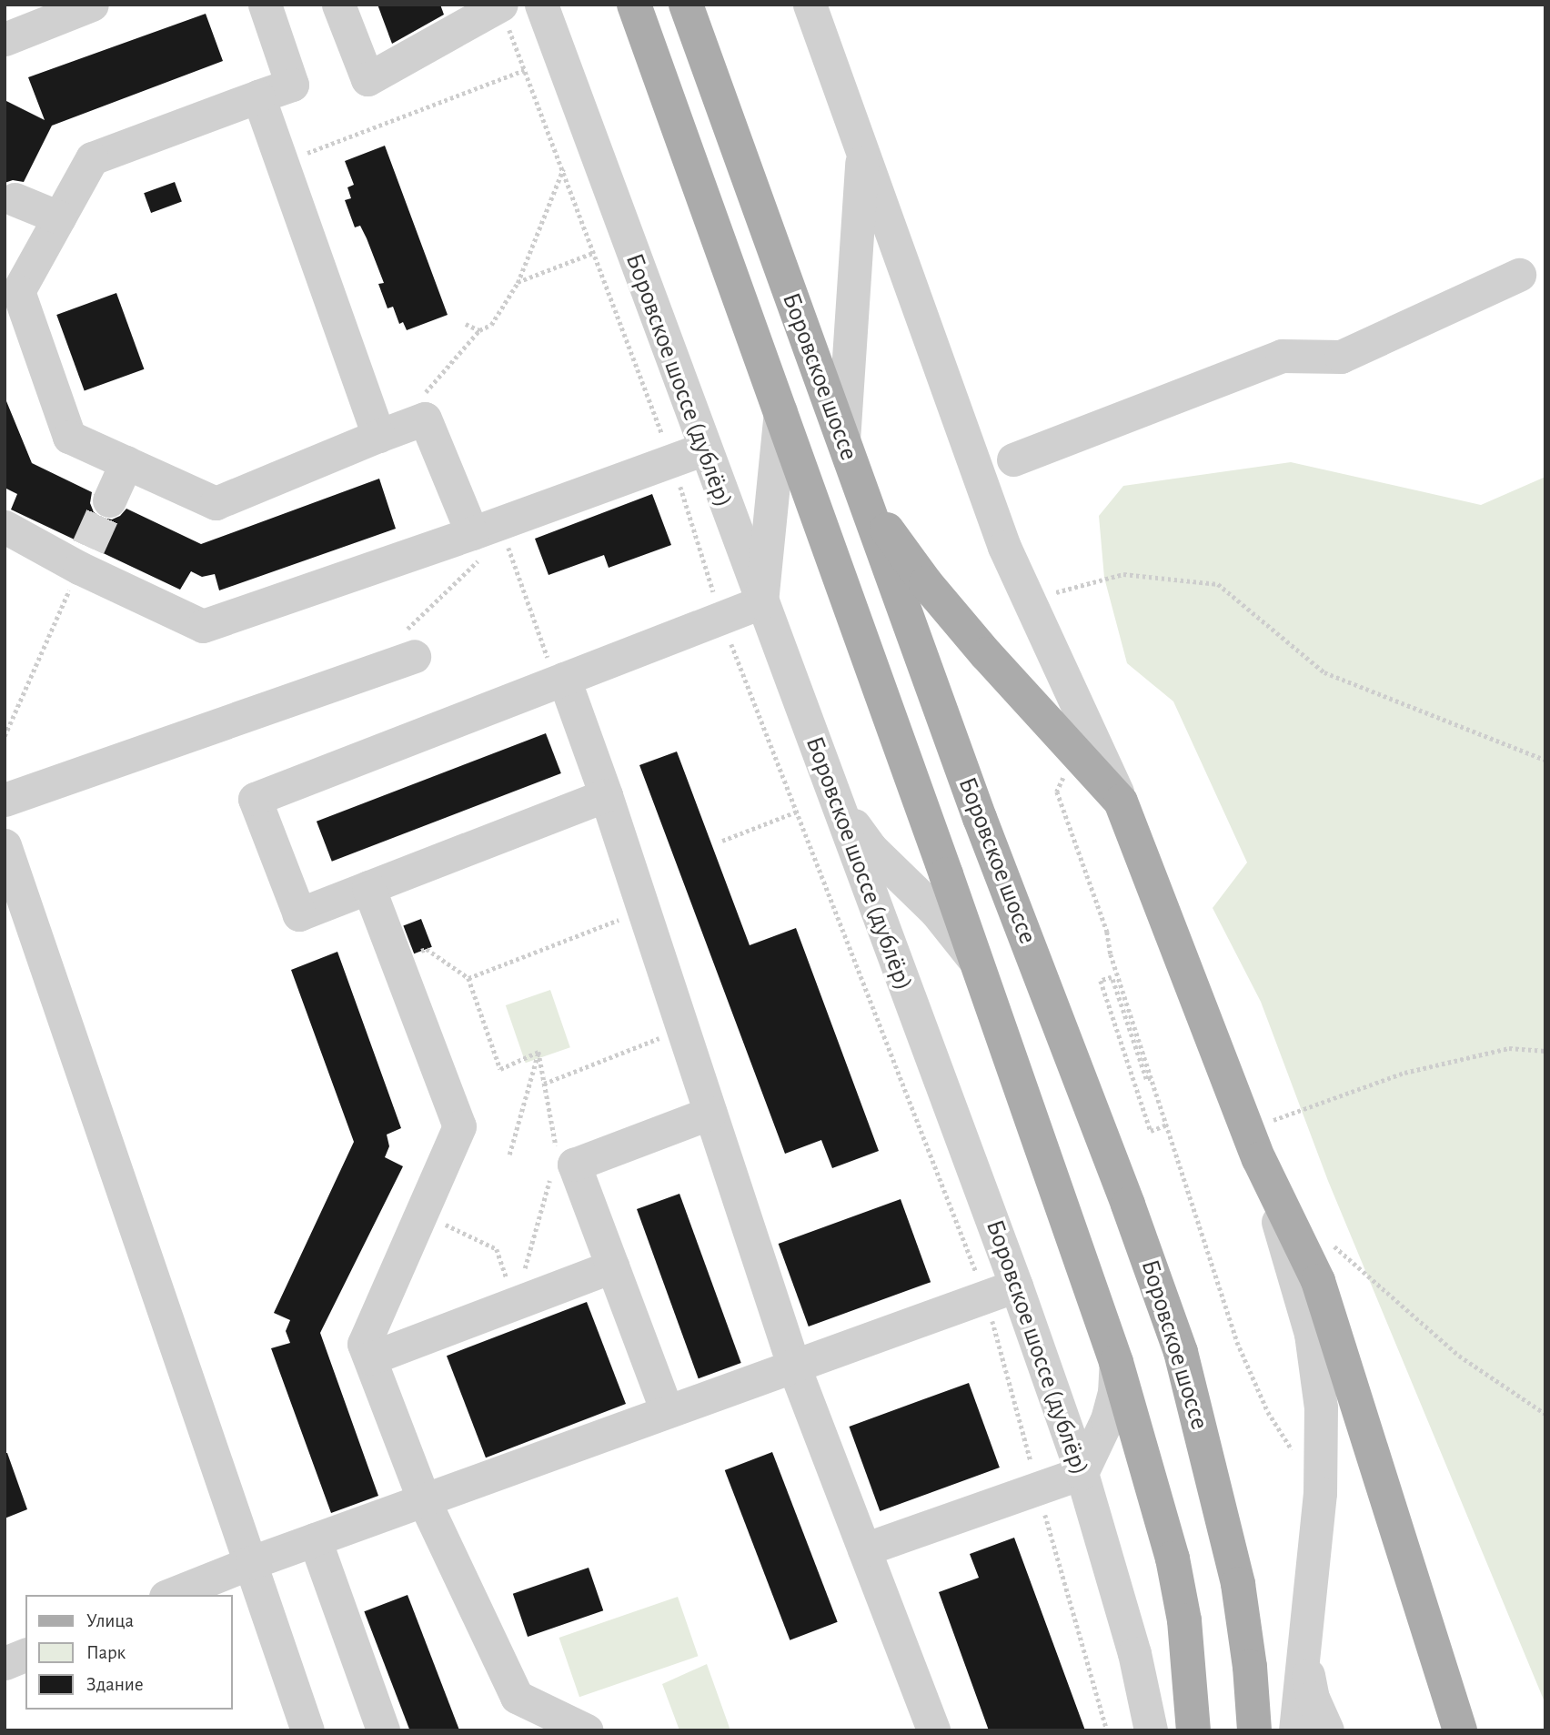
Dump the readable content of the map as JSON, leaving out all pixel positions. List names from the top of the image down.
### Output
{
  "streets": {
    "main road": ["Боровское шоссе"],
    "street": ["Боровское шоссе (дублёр)"]
  },
  "legend": ["Улица", "Парк", "Здание"]
}
